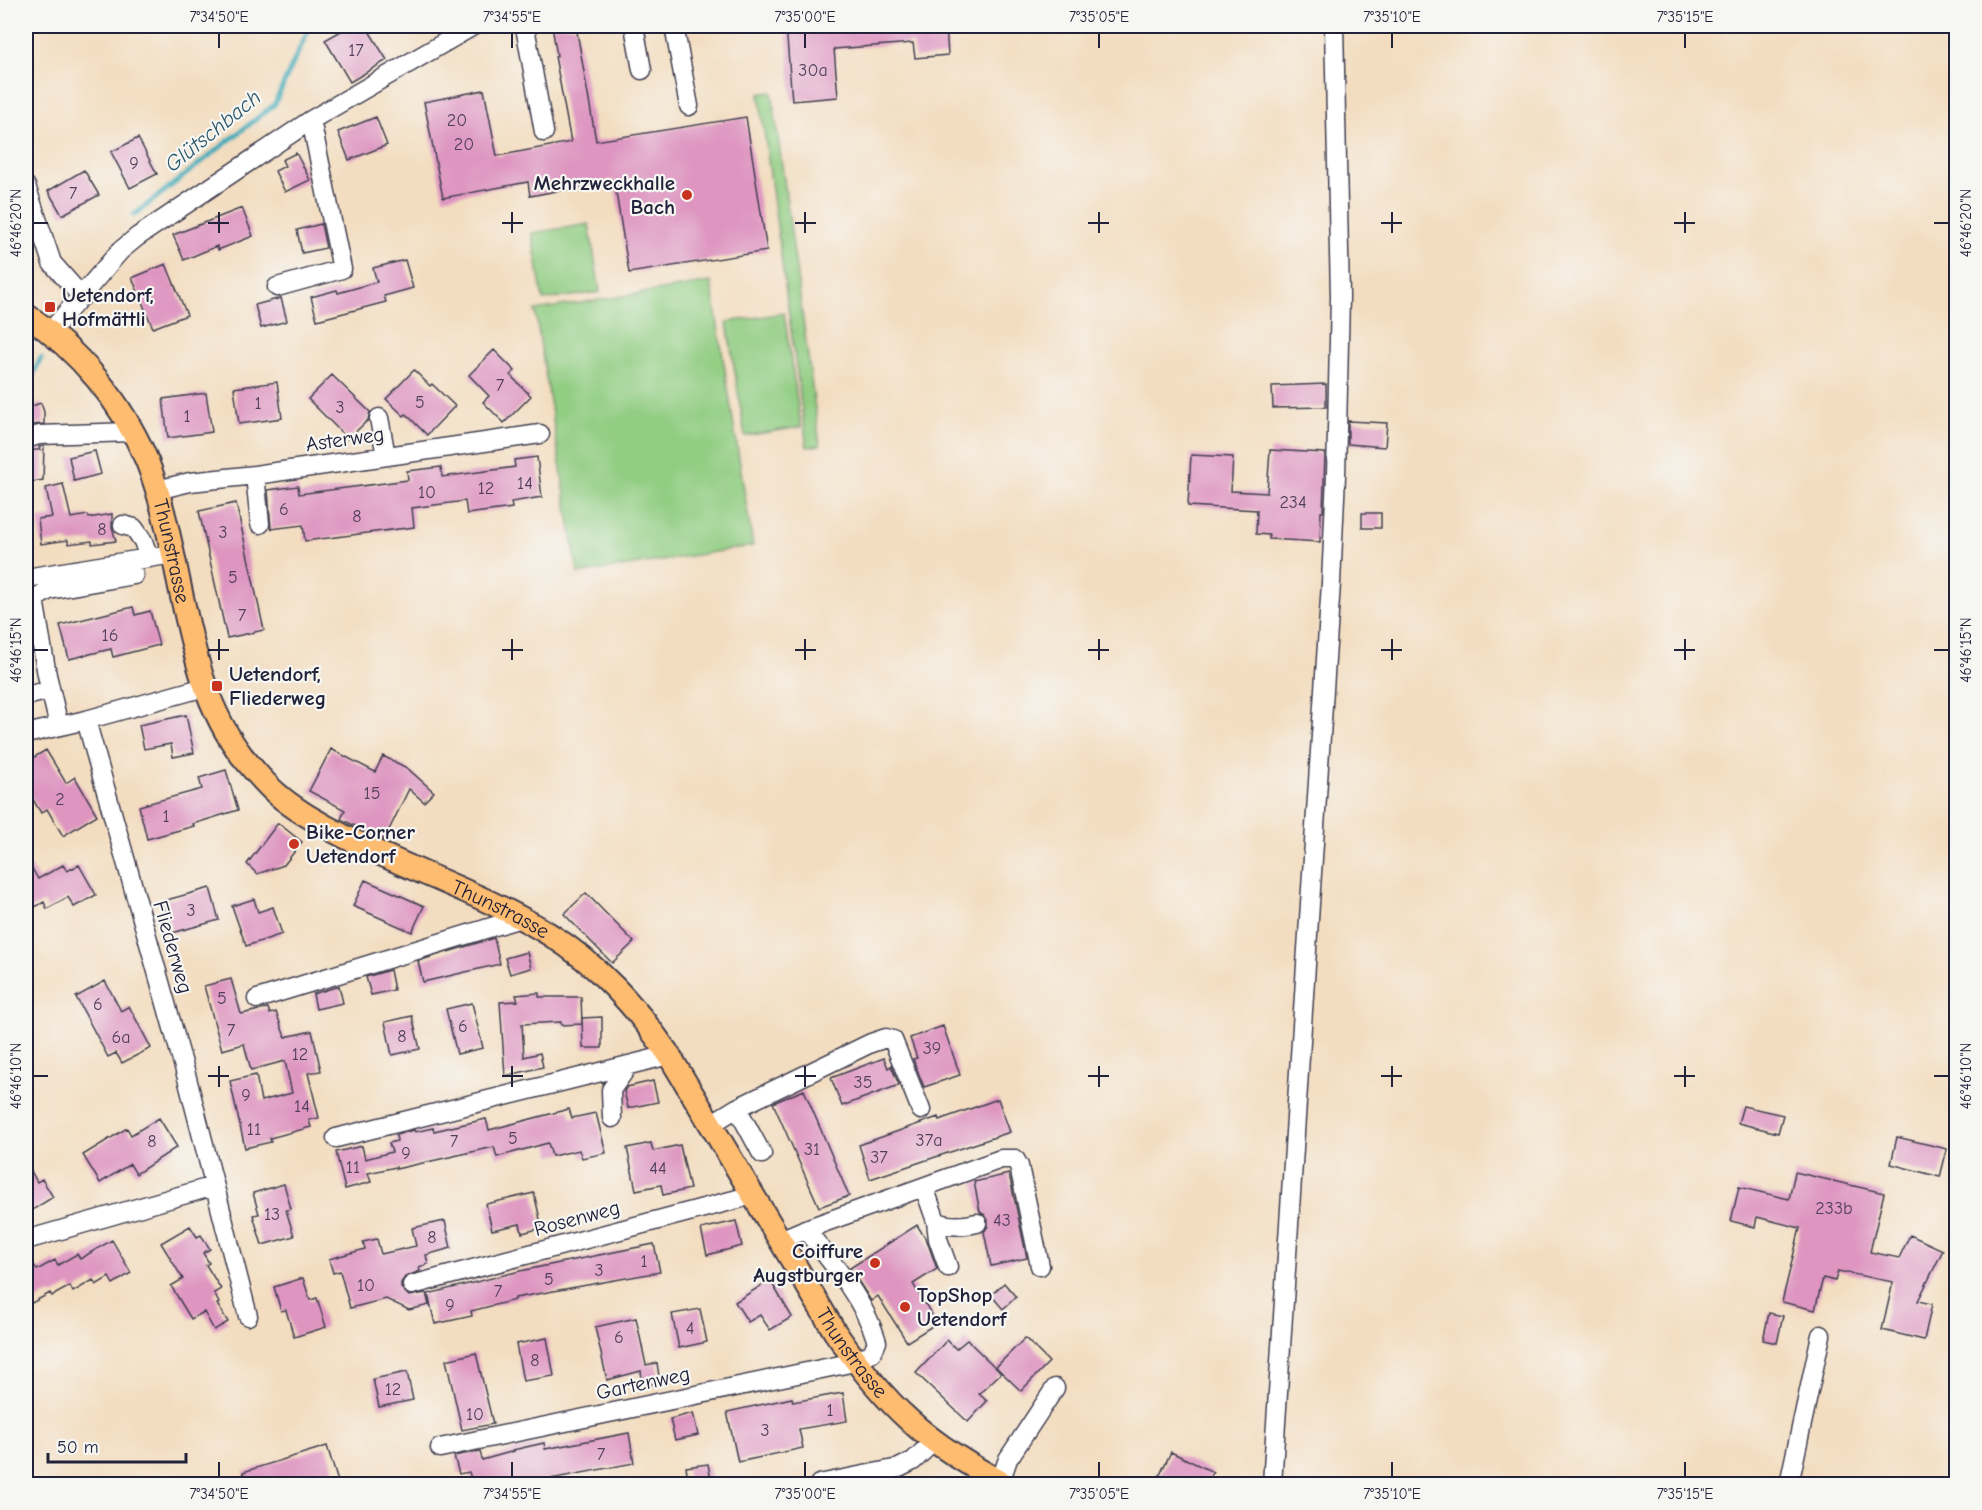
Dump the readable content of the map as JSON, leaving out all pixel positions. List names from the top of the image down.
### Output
{
  "streets": {
    "main road": ["Thunstrasse"],
    "street": [
      "Asterweg",
      "Fliederweg",
      "Rosenweg",
      "Gartenweg"
    ]
  },
  "crossings": [
    ["Asterweg", "Thunstrasse"],
    ["Thunstrasse", "Rosenweg"],
    ["Thunstrasse", "Gartenweg"]
  ],
  "water": ["Glütschbach"],
  "places": {
    "other": [
      "Mehrzweckhalle Bach",
      "Bike-Corner Uetendorf",
      "Coiffure Augstburger",
      "TopShop Uetendorf"
    ],
    "transit": ["Uetendorf, Hofmättli", "Uetendorf, Fliederweg"]
  },
  "house_numbers": [
    "17",
    "30a",
    "20",
    "20",
    "9",
    "7",
    "7",
    "5",
    "1",
    "3",
    "1",
    "14",
    "12",
    "10",
    "234",
    "6",
    "8",
    "8",
    "3",
    "5",
    "7",
    "16",
    "15",
    "2",
    "1",
    "3",
    "5",
    "6",
    "6",
    "7",
    "8",
    "6a",
    "39",
    "12",
    "35",
    "9",
    "14",
    "11",
    "5",
    "37a",
    "8",
    "7",
    "31",
    "9",
    "37",
    "11",
    "44",
    "233b",
    "13",
    "43",
    "8",
    "1",
    "3",
    "5",
    "10",
    "7",
    "9",
    "4",
    "6",
    "8",
    "12",
    "1",
    "10",
    "3",
    "7"
  ],
  "scale_bar": "50 m",
  "coordinates": [
    "7°34'50\"E",
    "7°34'55\"E",
    "7°35'00\"E",
    "7°35'05\"E",
    "7°35'10\"E",
    "7°35'15\"E",
    "46°46'20\"N",
    "46°46'15\"N",
    "46°46'10\"N"
  ]
}
